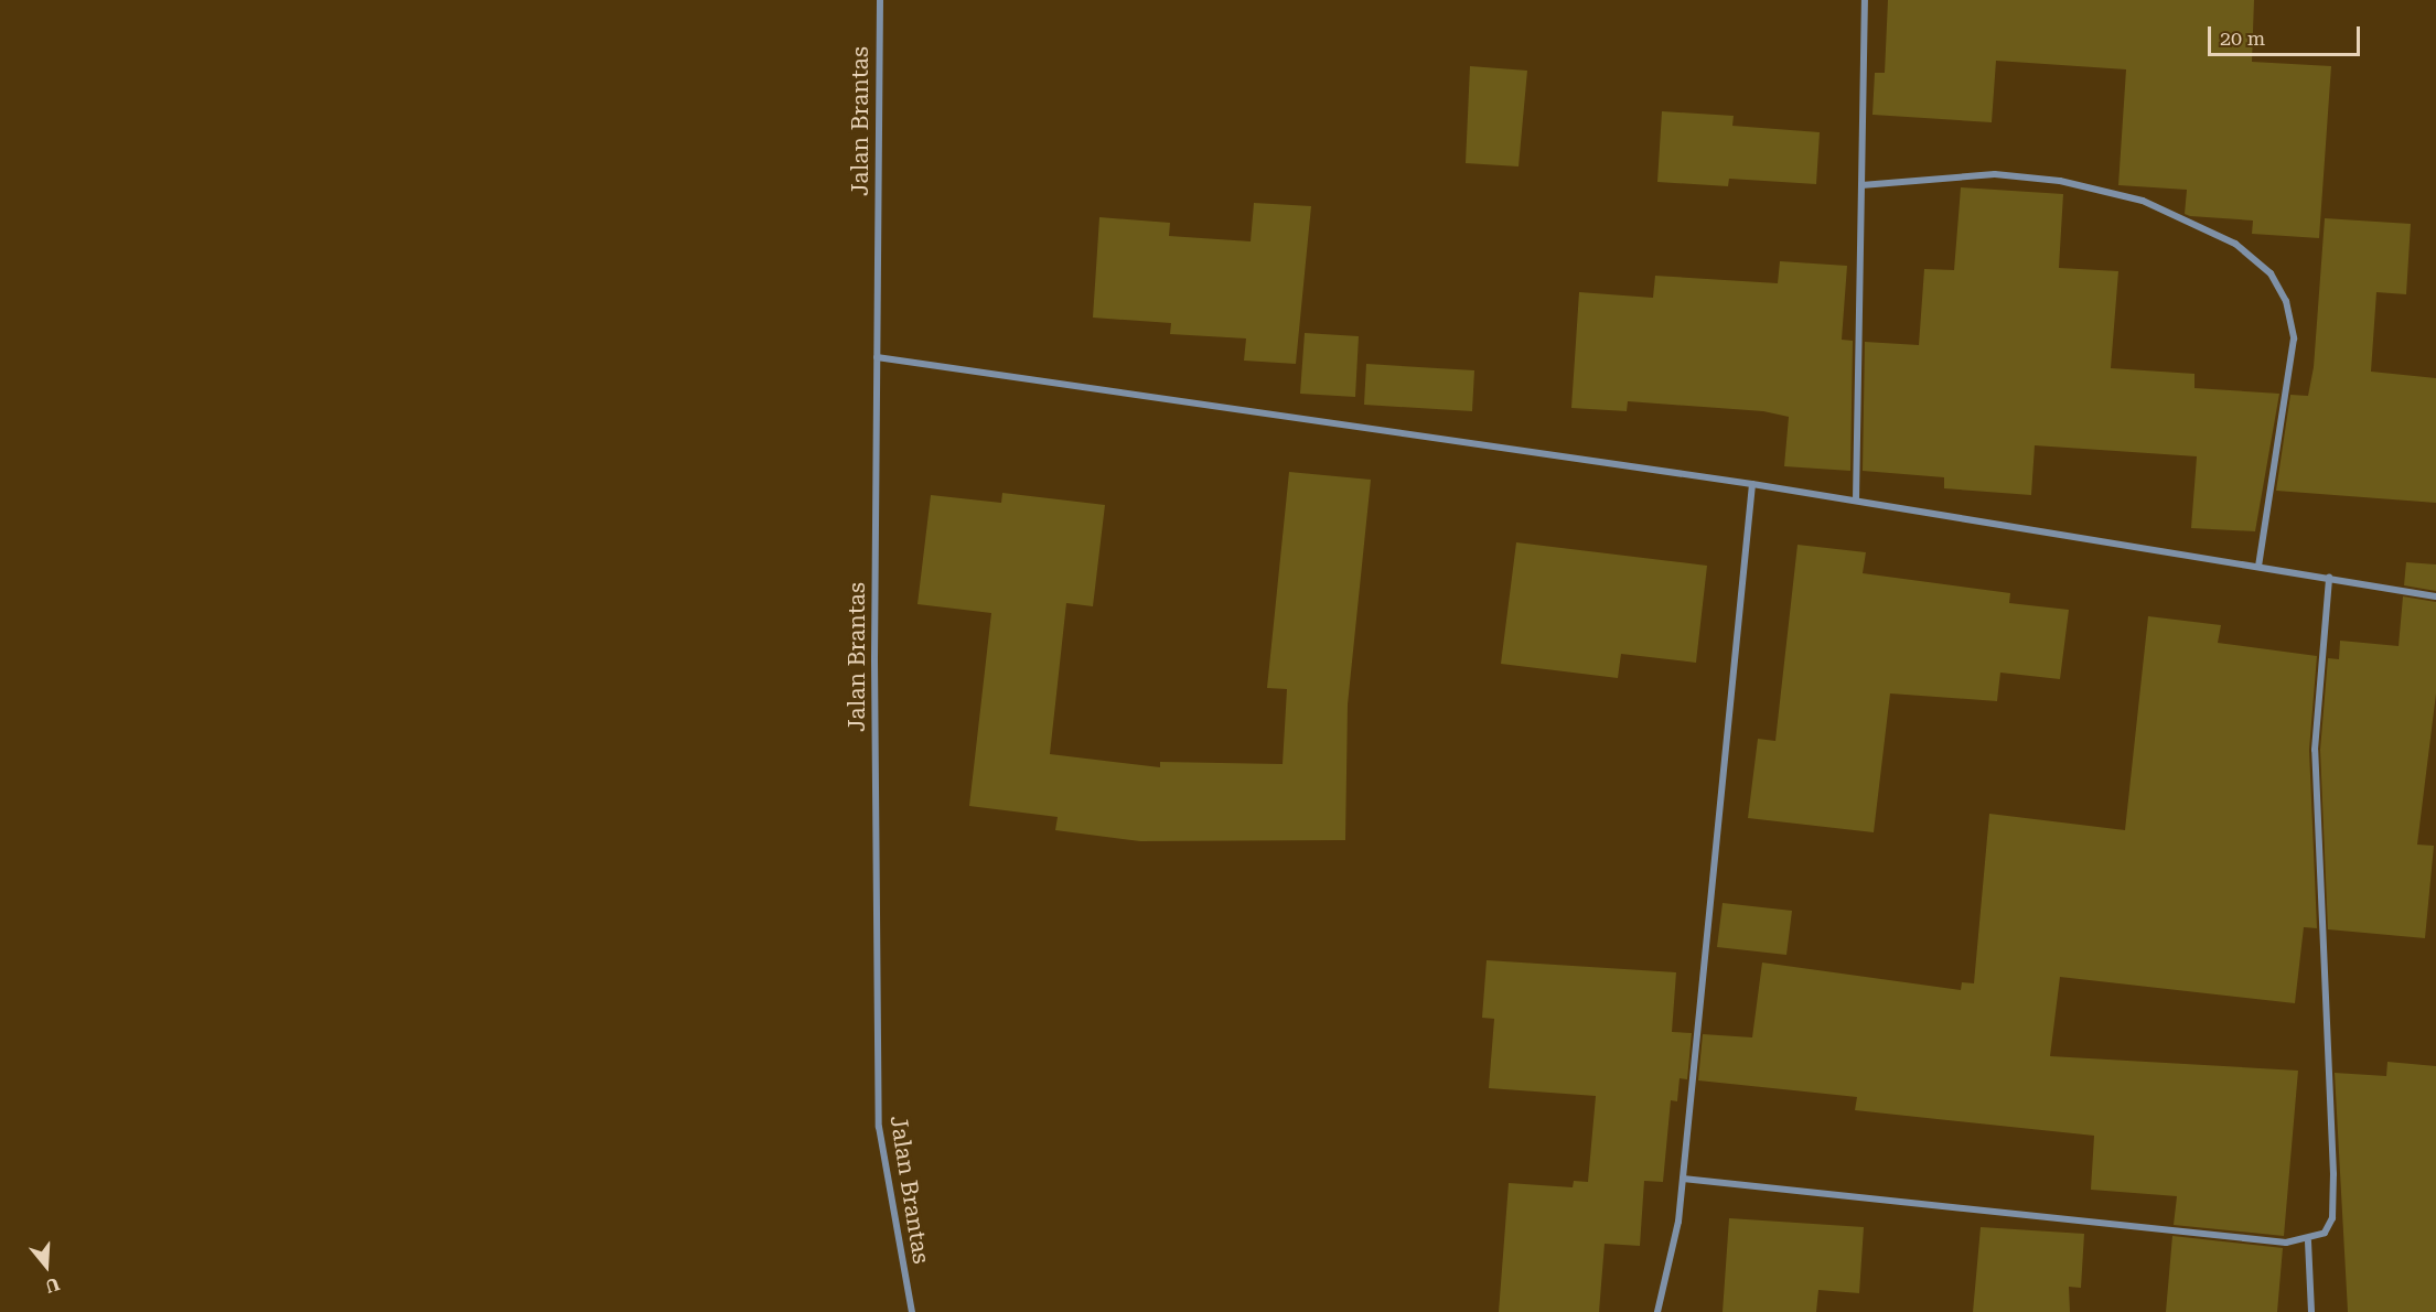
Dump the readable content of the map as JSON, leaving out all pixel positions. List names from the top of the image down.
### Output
{
  "streets": {
    "street": ["Jalan Brantas"]
  },
  "scale_bar": "20 m",
  "north": "bottom"
}
